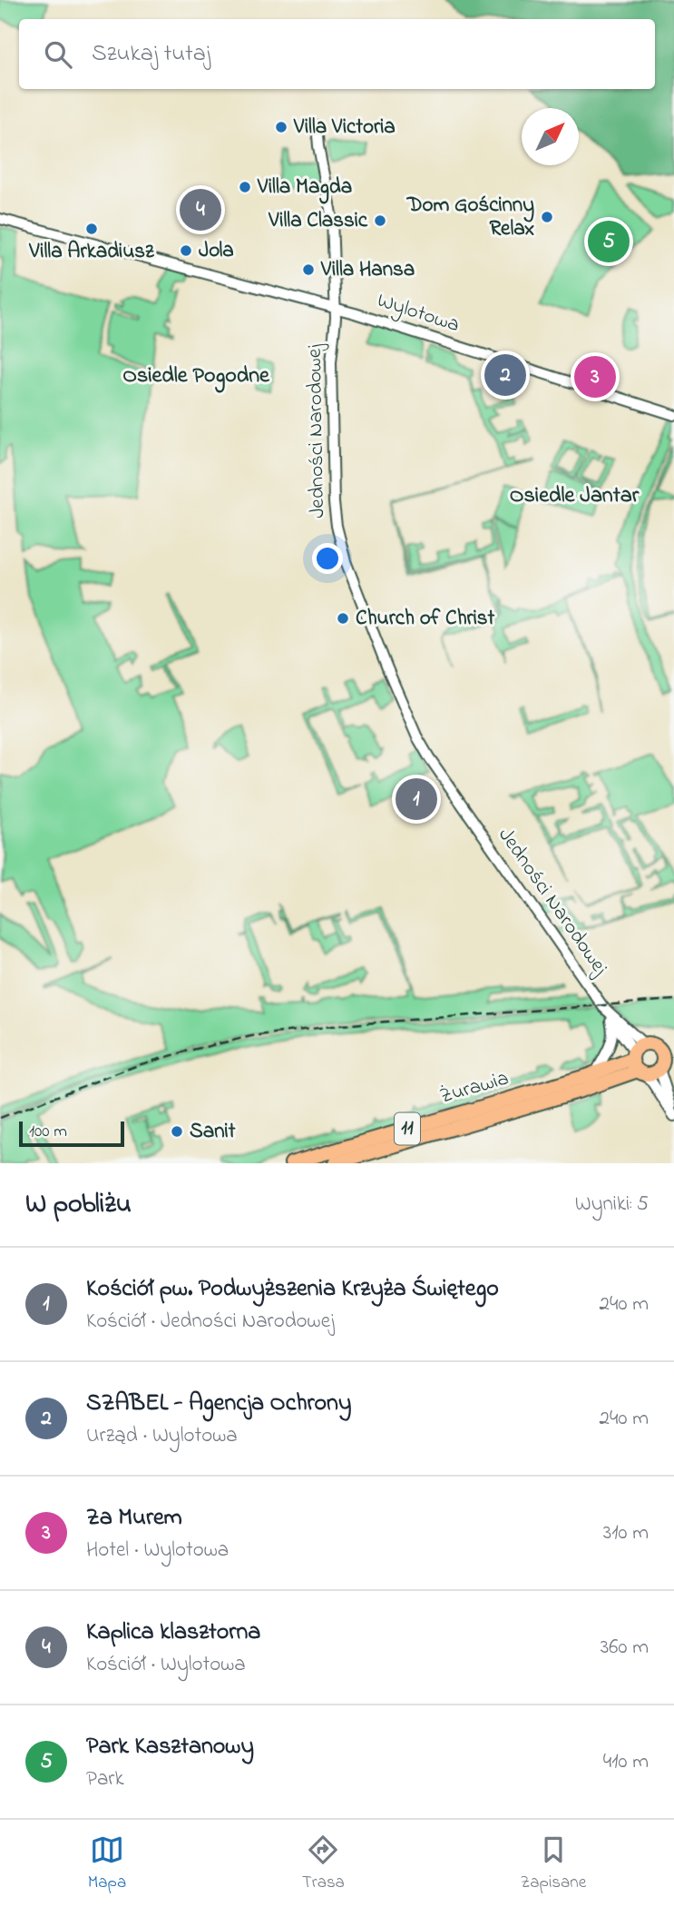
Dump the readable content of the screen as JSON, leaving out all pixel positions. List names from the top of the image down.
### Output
{
  "streets": {
    "main road": ["Żurawia", "11"],
    "street": ["Wylotowa", "Jedności Narodowej"]
  },
  "crossings": [
    ["Wylotowa", "Jedności Narodowej"],
    ["Jedności Narodowej", "Żurawia"]
  ],
  "districts": ["Osiedle Pogodne", "Osiedle Jantar"],
  "places": [
    "Villa Victoria",
    "Villa Magda",
    "Dom Gościnny Relax",
    "Villa Classic",
    "Villa Arkadiusz",
    "Jola",
    "Villa Hansa",
    "Church of Christ",
    "Sanit"
  ],
  "scale_bar": "100 m",
  "north": "top right",
  "page": {
    "search": "Szukaj tutaj",
    "pins": [
      "4",
      "5",
      "2",
      "3",
      "1"
    ],
    "scale": "100 m",
    "heading": ["W pobliżu", "Wyniki: 5"],
    "list": [
      {
        "mark": "1",
        "name": "Kościół pw. Podwyższenia Krzyża Świętego",
        "note": "Kościół · Jedności Narodowej",
        "value": "240 m"
      },
      {
        "mark": "2",
        "name": "SZABEL - Agencja Ochrony",
        "note": "Urząd · Wylotowa",
        "value": "240 m"
      },
      {
        "mark": "3",
        "name": "Za Murem",
        "note": "Hotel · Wylotowa",
        "value": "310 m"
      },
      {
        "mark": "4",
        "name": "Kaplica klasztorna",
        "note": "Kościół · Wylotowa",
        "value": "360 m"
      },
      {
        "mark": "5",
        "name": "Park Kasztanowy",
        "note": "Park",
        "value": "410 m"
      }
    ],
    "nav": ["Mapa", "Trasa", "Zapisane"]
  }
}
